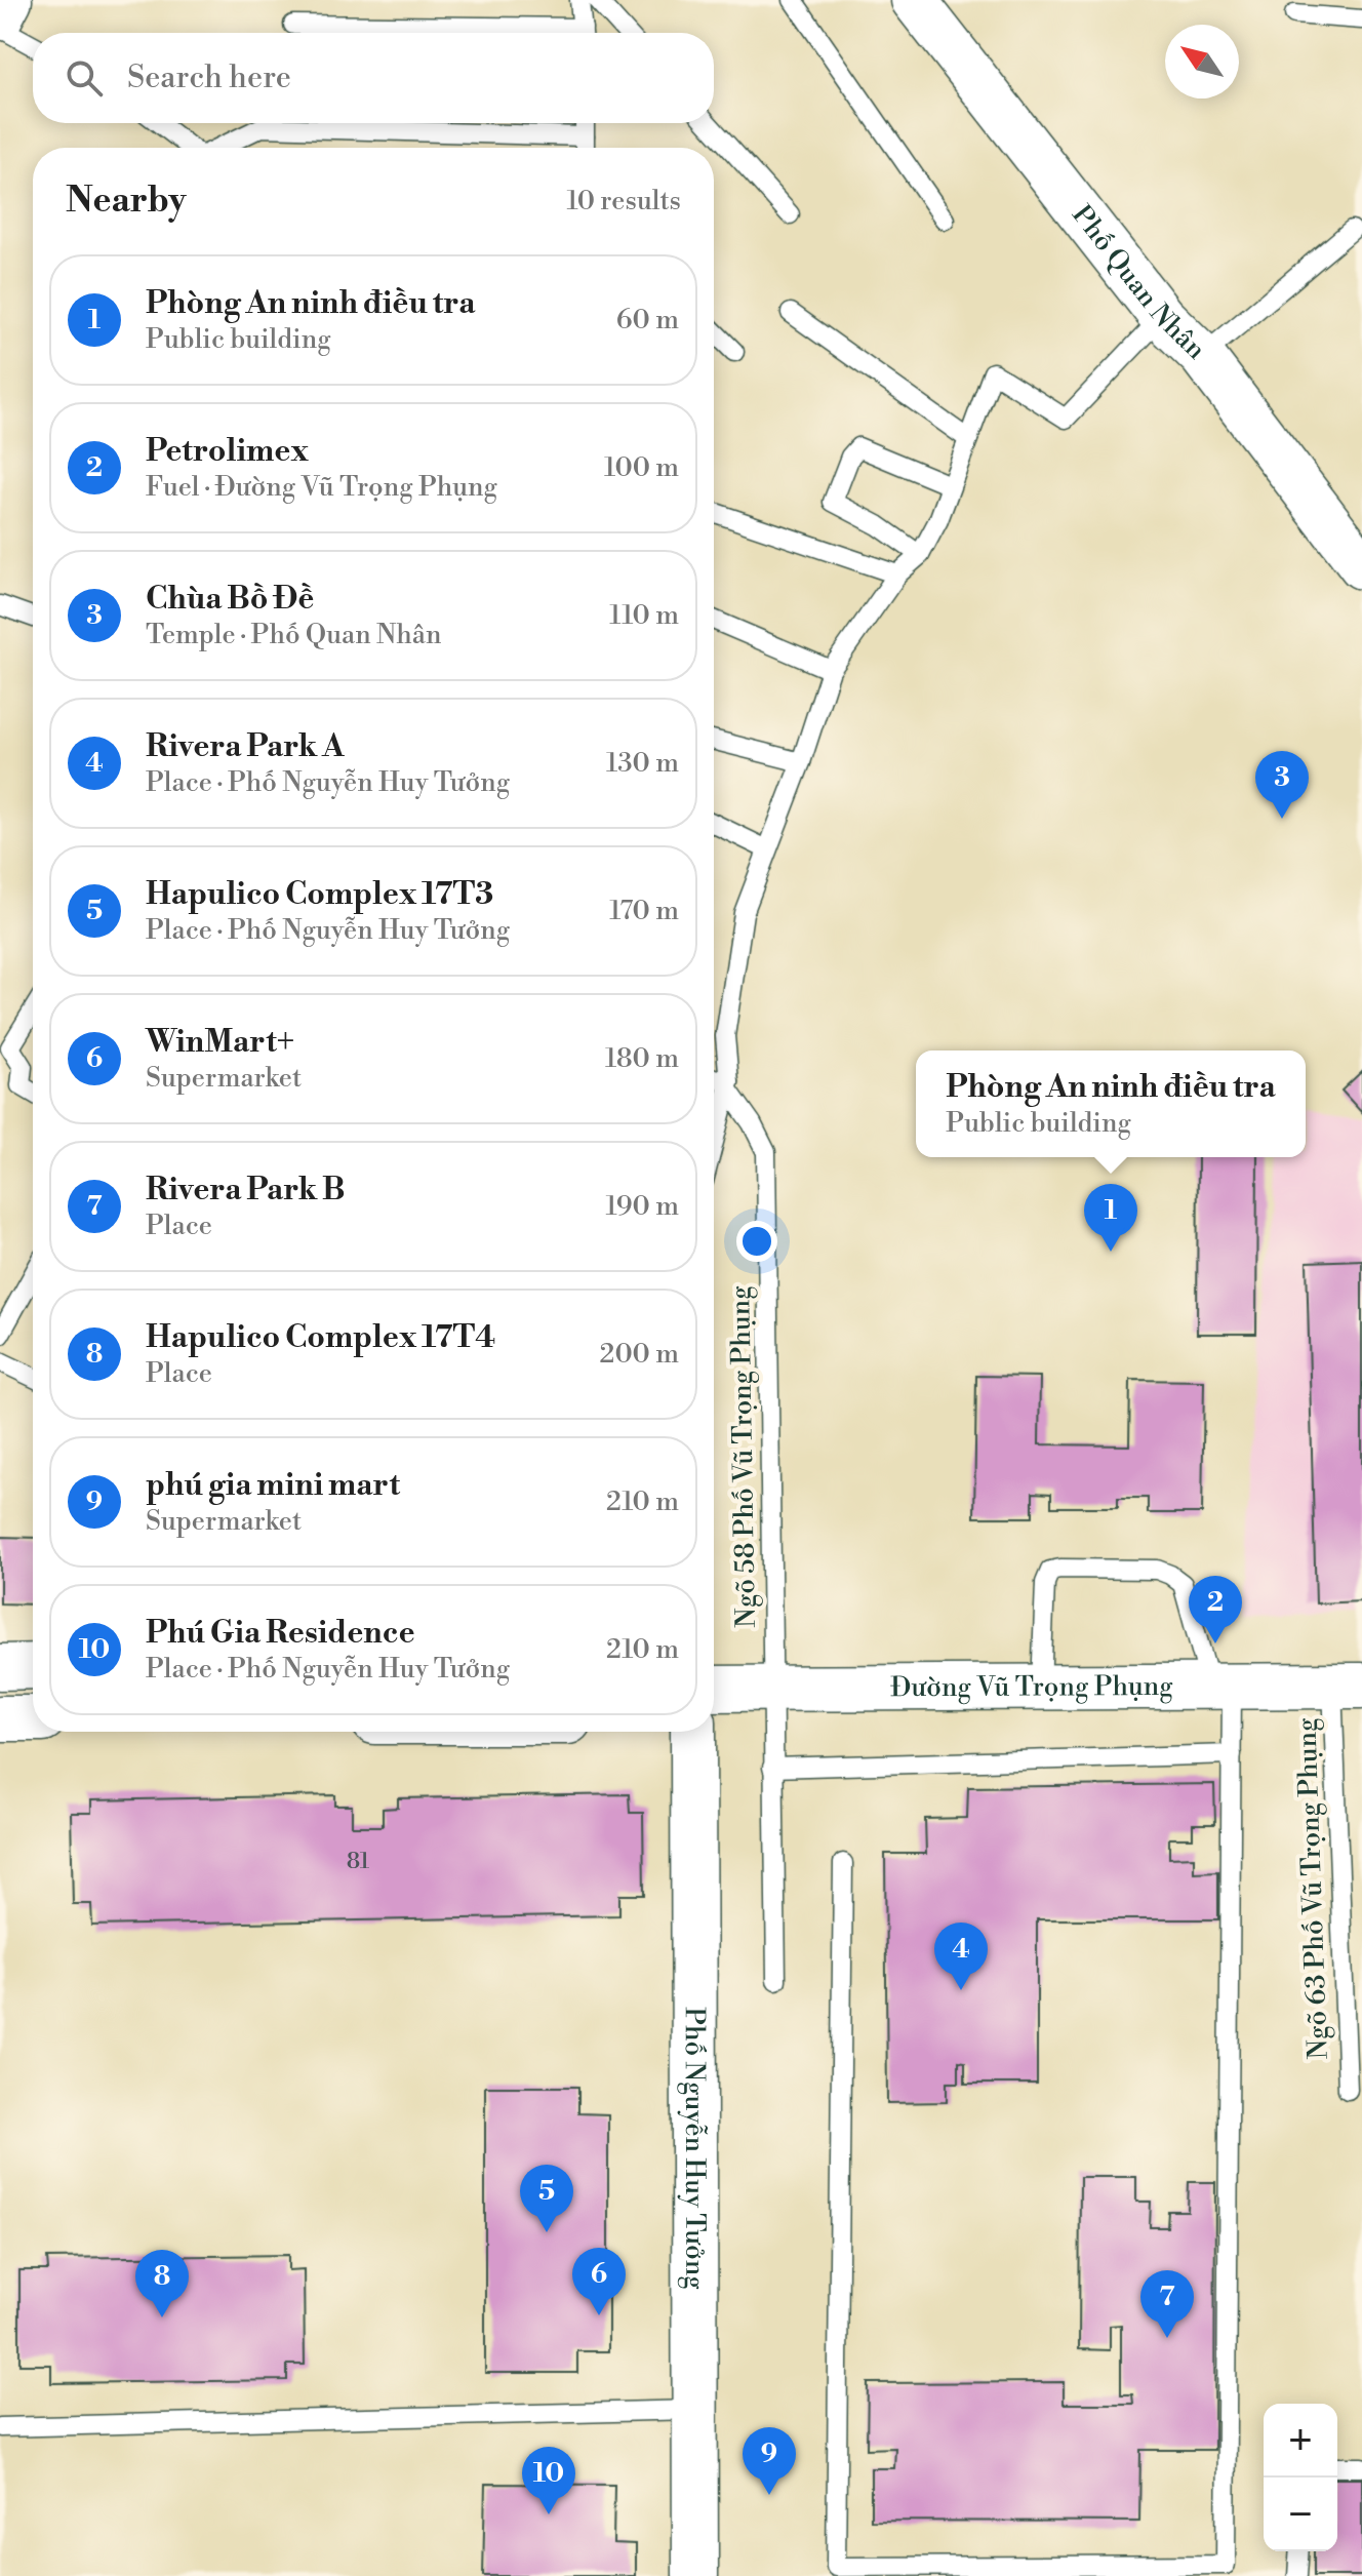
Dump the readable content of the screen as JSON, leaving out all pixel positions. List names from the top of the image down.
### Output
{
  "streets": {
    "street": ["Phố Quan Nhân", "Đường Vũ Trọng Phụng", "Phố Nguyễn Huy Tưởng"],
    "lane": ["Ngõ 58 Phố Vũ Trọng Phụng", "Ngõ 63 Phố Vũ Trọng Phụng"]
  },
  "crossings": [
    ["Ngõ 58 Phố Vũ Trọng Phụng", "Đường Vũ Trọng Phụng"],
    ["Đường Vũ Trọng Phụng", "Ngõ 63 Phố Vũ Trọng Phụng"]
  ],
  "house_numbers": ["81"],
  "north": "top left",
  "page": {
    "search": "Search here",
    "heading": ["Nearby", "10 results"],
    "list": [
      {
        "mark": "1",
        "name": "Phòng An ninh điều tra",
        "note": "Public building",
        "value": "60 m"
      },
      {
        "mark": "2",
        "name": "Petrolimex",
        "note": "Fuel · Đường Vũ Trọng Phụng",
        "value": "100 m"
      },
      {
        "mark": "3",
        "name": "Chùa Bồ Đề",
        "note": "Temple · Phố Quan Nhân",
        "value": "110 m"
      },
      {
        "mark": "4",
        "name": "Rivera Park A",
        "note": "Place · Phố Nguyễn Huy Tưởng",
        "value": "130 m"
      },
      {
        "mark": "5",
        "name": "Hapulico Complex 17T3",
        "note": "Place · Phố Nguyễn Huy Tưởng",
        "value": "170 m"
      },
      {
        "mark": "6",
        "name": "WinMart+",
        "note": "Supermarket",
        "value": "180 m"
      },
      {
        "mark": "7",
        "name": "Rivera Park B",
        "note": "Place",
        "value": "190 m"
      },
      {
        "mark": "8",
        "name": "Hapulico Complex 17T4",
        "note": "Place",
        "value": "200 m"
      },
      {
        "mark": "9",
        "name": "phú gia mini mart",
        "note": "Supermarket",
        "value": "210 m"
      },
      {
        "mark": "10",
        "name": "Phú Gia Residence",
        "note": "Place · Phố Nguyễn Huy Tưởng",
        "value": "210 m"
      }
    ],
    "pins": [
      "3",
      "1",
      "2",
      "4",
      "5",
      "6",
      "8",
      "7",
      "9",
      "10"
    ],
    "popup": ["Phòng An ninh điều tra", "Public building"],
    "map_buttons": ["+", "−"]
  }
}
